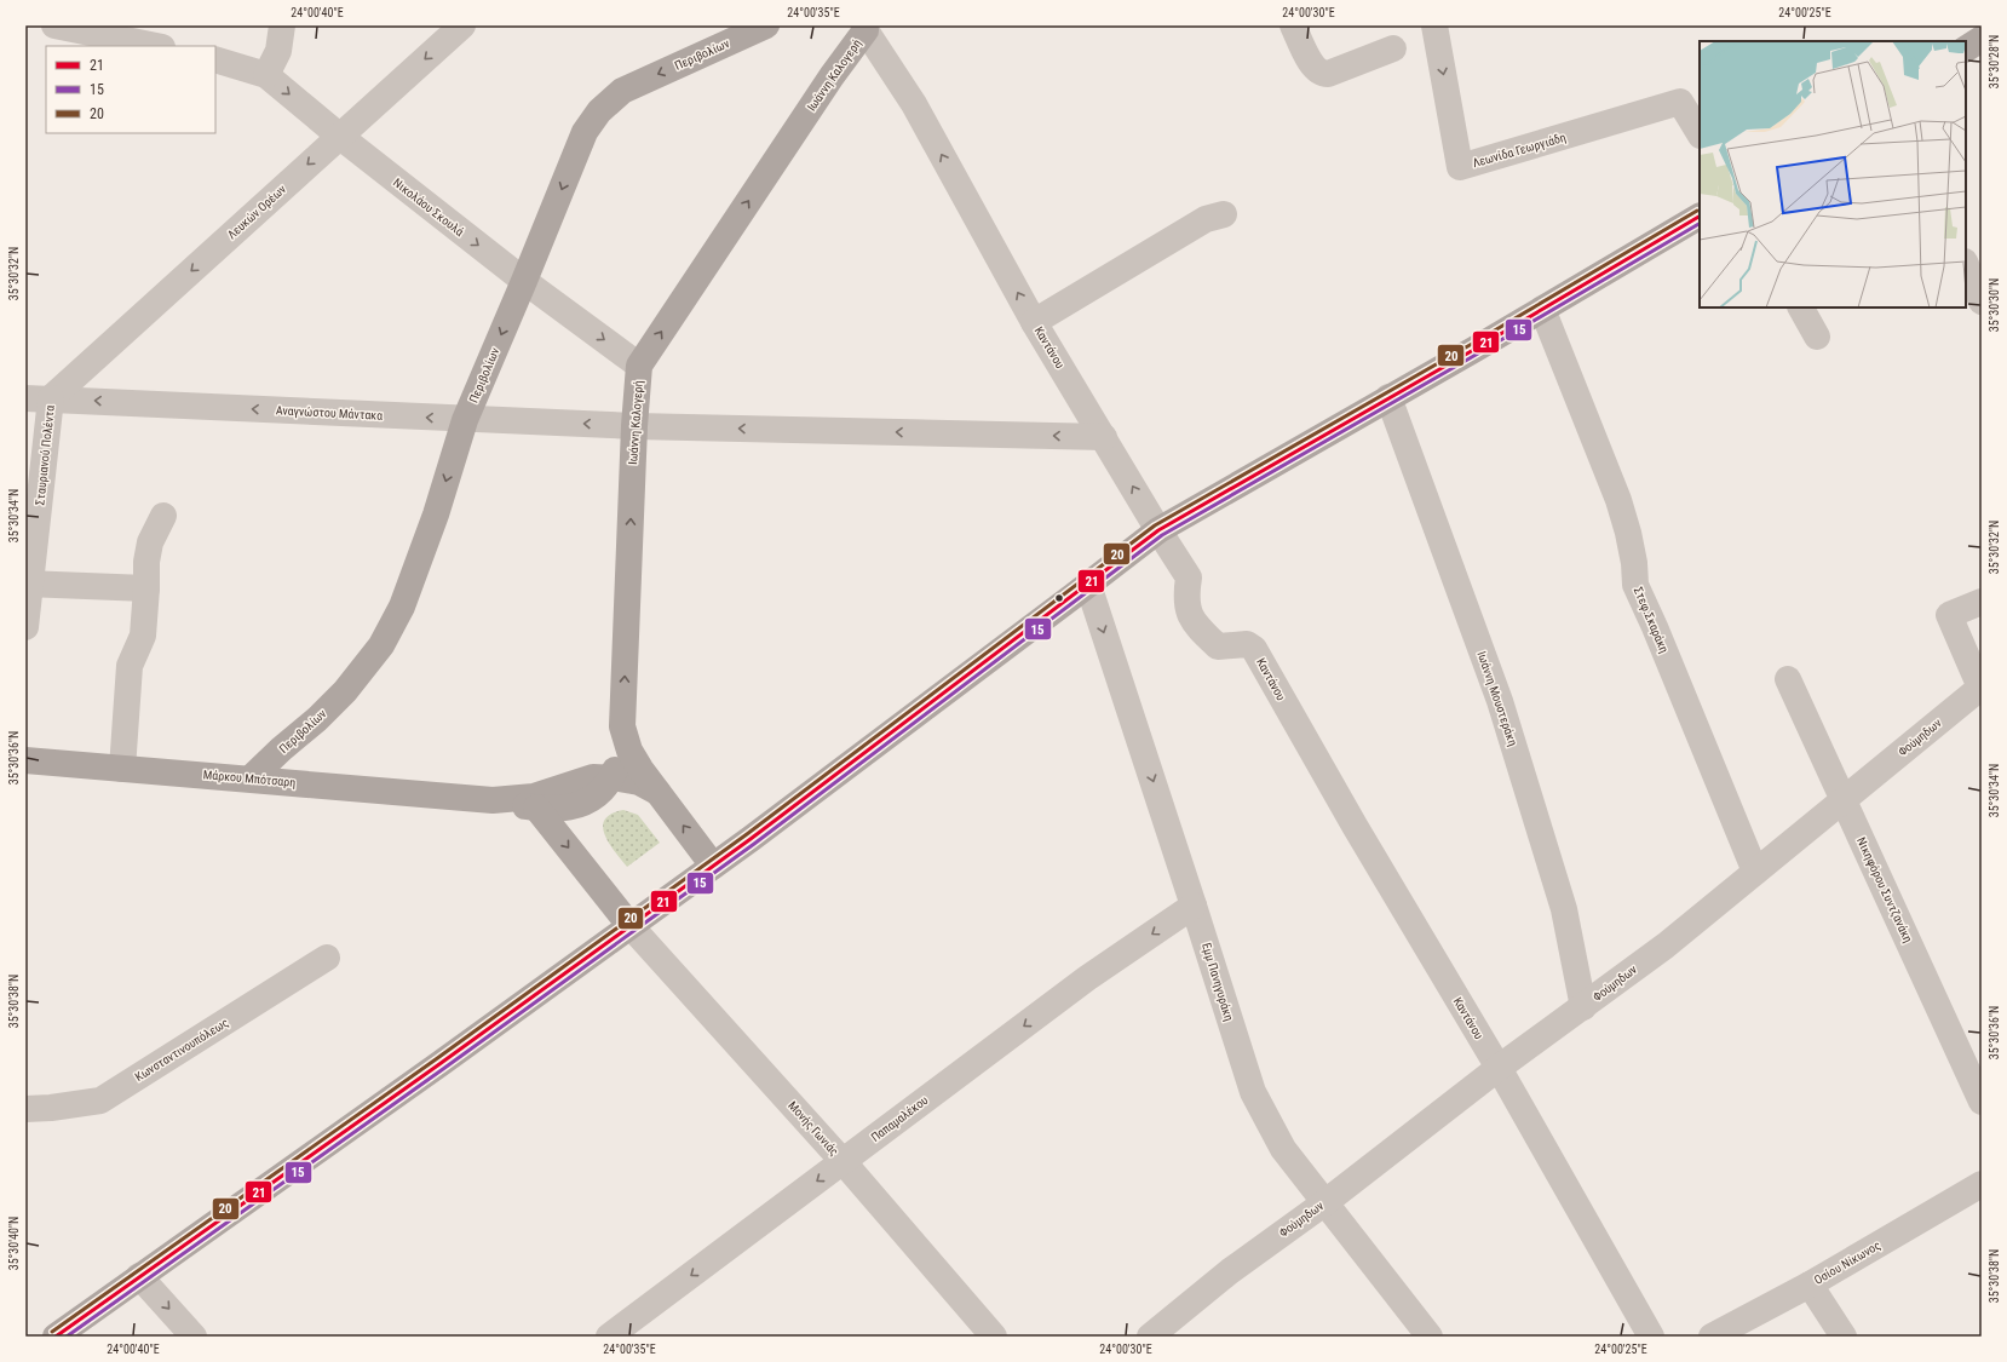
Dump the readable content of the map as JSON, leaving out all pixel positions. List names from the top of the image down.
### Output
{
  "streets": {
    "main road": ["Περιβολίων", "Ιωάννη Καλογερή", "Μάρκου Μπότσαρη"],
    "street": [
      "Λεωνίδα Γεωργιάδη",
      "Νικολάου Σκουλά",
      "Λευκών Ορέων",
      "Καντάνου",
      "Αναγνώστου Μάντακα",
      "Σταυριανού Πολέντα",
      "Στεφ.Σκαράκη",
      "Ιωάννη Μουστεράκη",
      "Φούμηδων",
      "Νικηφόρου Συντζανάκη",
      "Εμμ Πανηγυράκη",
      "Κωνσταντινουπόλεως",
      "Παπαμαλέκου",
      "Μονής Γωνιάς",
      "Οσίου Νίκωνος"
    ]
  },
  "crossings": [
    ["Περιβολίων", "Νικολάου Σκουλά"],
    ["Περιβολίων", "Αναγνώστου Μάντακα"],
    ["Περιβολίων", "Μάρκου Μπότσαρη"],
    ["Ιωάννη Καλογερή", "Νικολάου Σκουλά"],
    ["Ιωάννη Καλογερή", "Καντάνου"],
    ["Ιωάννη Καλογερή", "Αναγνώστου Μάντακα"],
    ["Ιωάννη Καλογερή", "Μάρκου Μπότσαρη"],
    ["Νικολάου Σκουλά", "Λευκών Ορέων"],
    ["Λευκών Ορέων", "Αναγνώστου Μάντακα"],
    ["Λευκών Ορέων", "Σταυριανού Πολέντα"],
    ["Καντάνου", "Αναγνώστου Μάντακα"],
    ["Καντάνου", "Φούμηδων"],
    ["Αναγνώστου Μάντακα", "Σταυριανού Πολέντα"],
    ["Στεφ.Σκαράκη", "Φούμηδων"],
    ["Ιωάννη Μουστεράκη", "Φούμηδων"],
    ["Φούμηδων", "Νικηφόρου Συντζανάκη"],
    ["Φούμηδων", "Εμμ Πανηγυράκη"],
    ["Εμμ Πανηγυράκη", "Παπαμαλέκου"],
    ["Παπαμαλέκου", "Μονής Γωνιάς"]
  ],
  "one_way": [
    "Περιβολίων",
    "Ιωάννη Καλογερή",
    "Νικολάου Σκουλά",
    "Λευκών Ορέων",
    "Αναγνώστου Μάντακα",
    "Εμμ Πανηγυράκη",
    "Παπαμαλέκου"
  ],
  "lines": ["transit line 20", "transit line 21", "transit line 15"],
  "legend": ["21", "15", "20"],
  "coordinates": [
    "24°00'40\"E",
    "24°00'35\"E",
    "24°00'30\"E",
    "24°00'25\"E",
    "35°30'28\"N",
    "35°30'32\"N",
    "35°30'30\"N",
    "35°30'34\"N",
    "35°30'36\"N",
    "35°30'38\"N",
    "35°30'40\"N"
  ]
}
